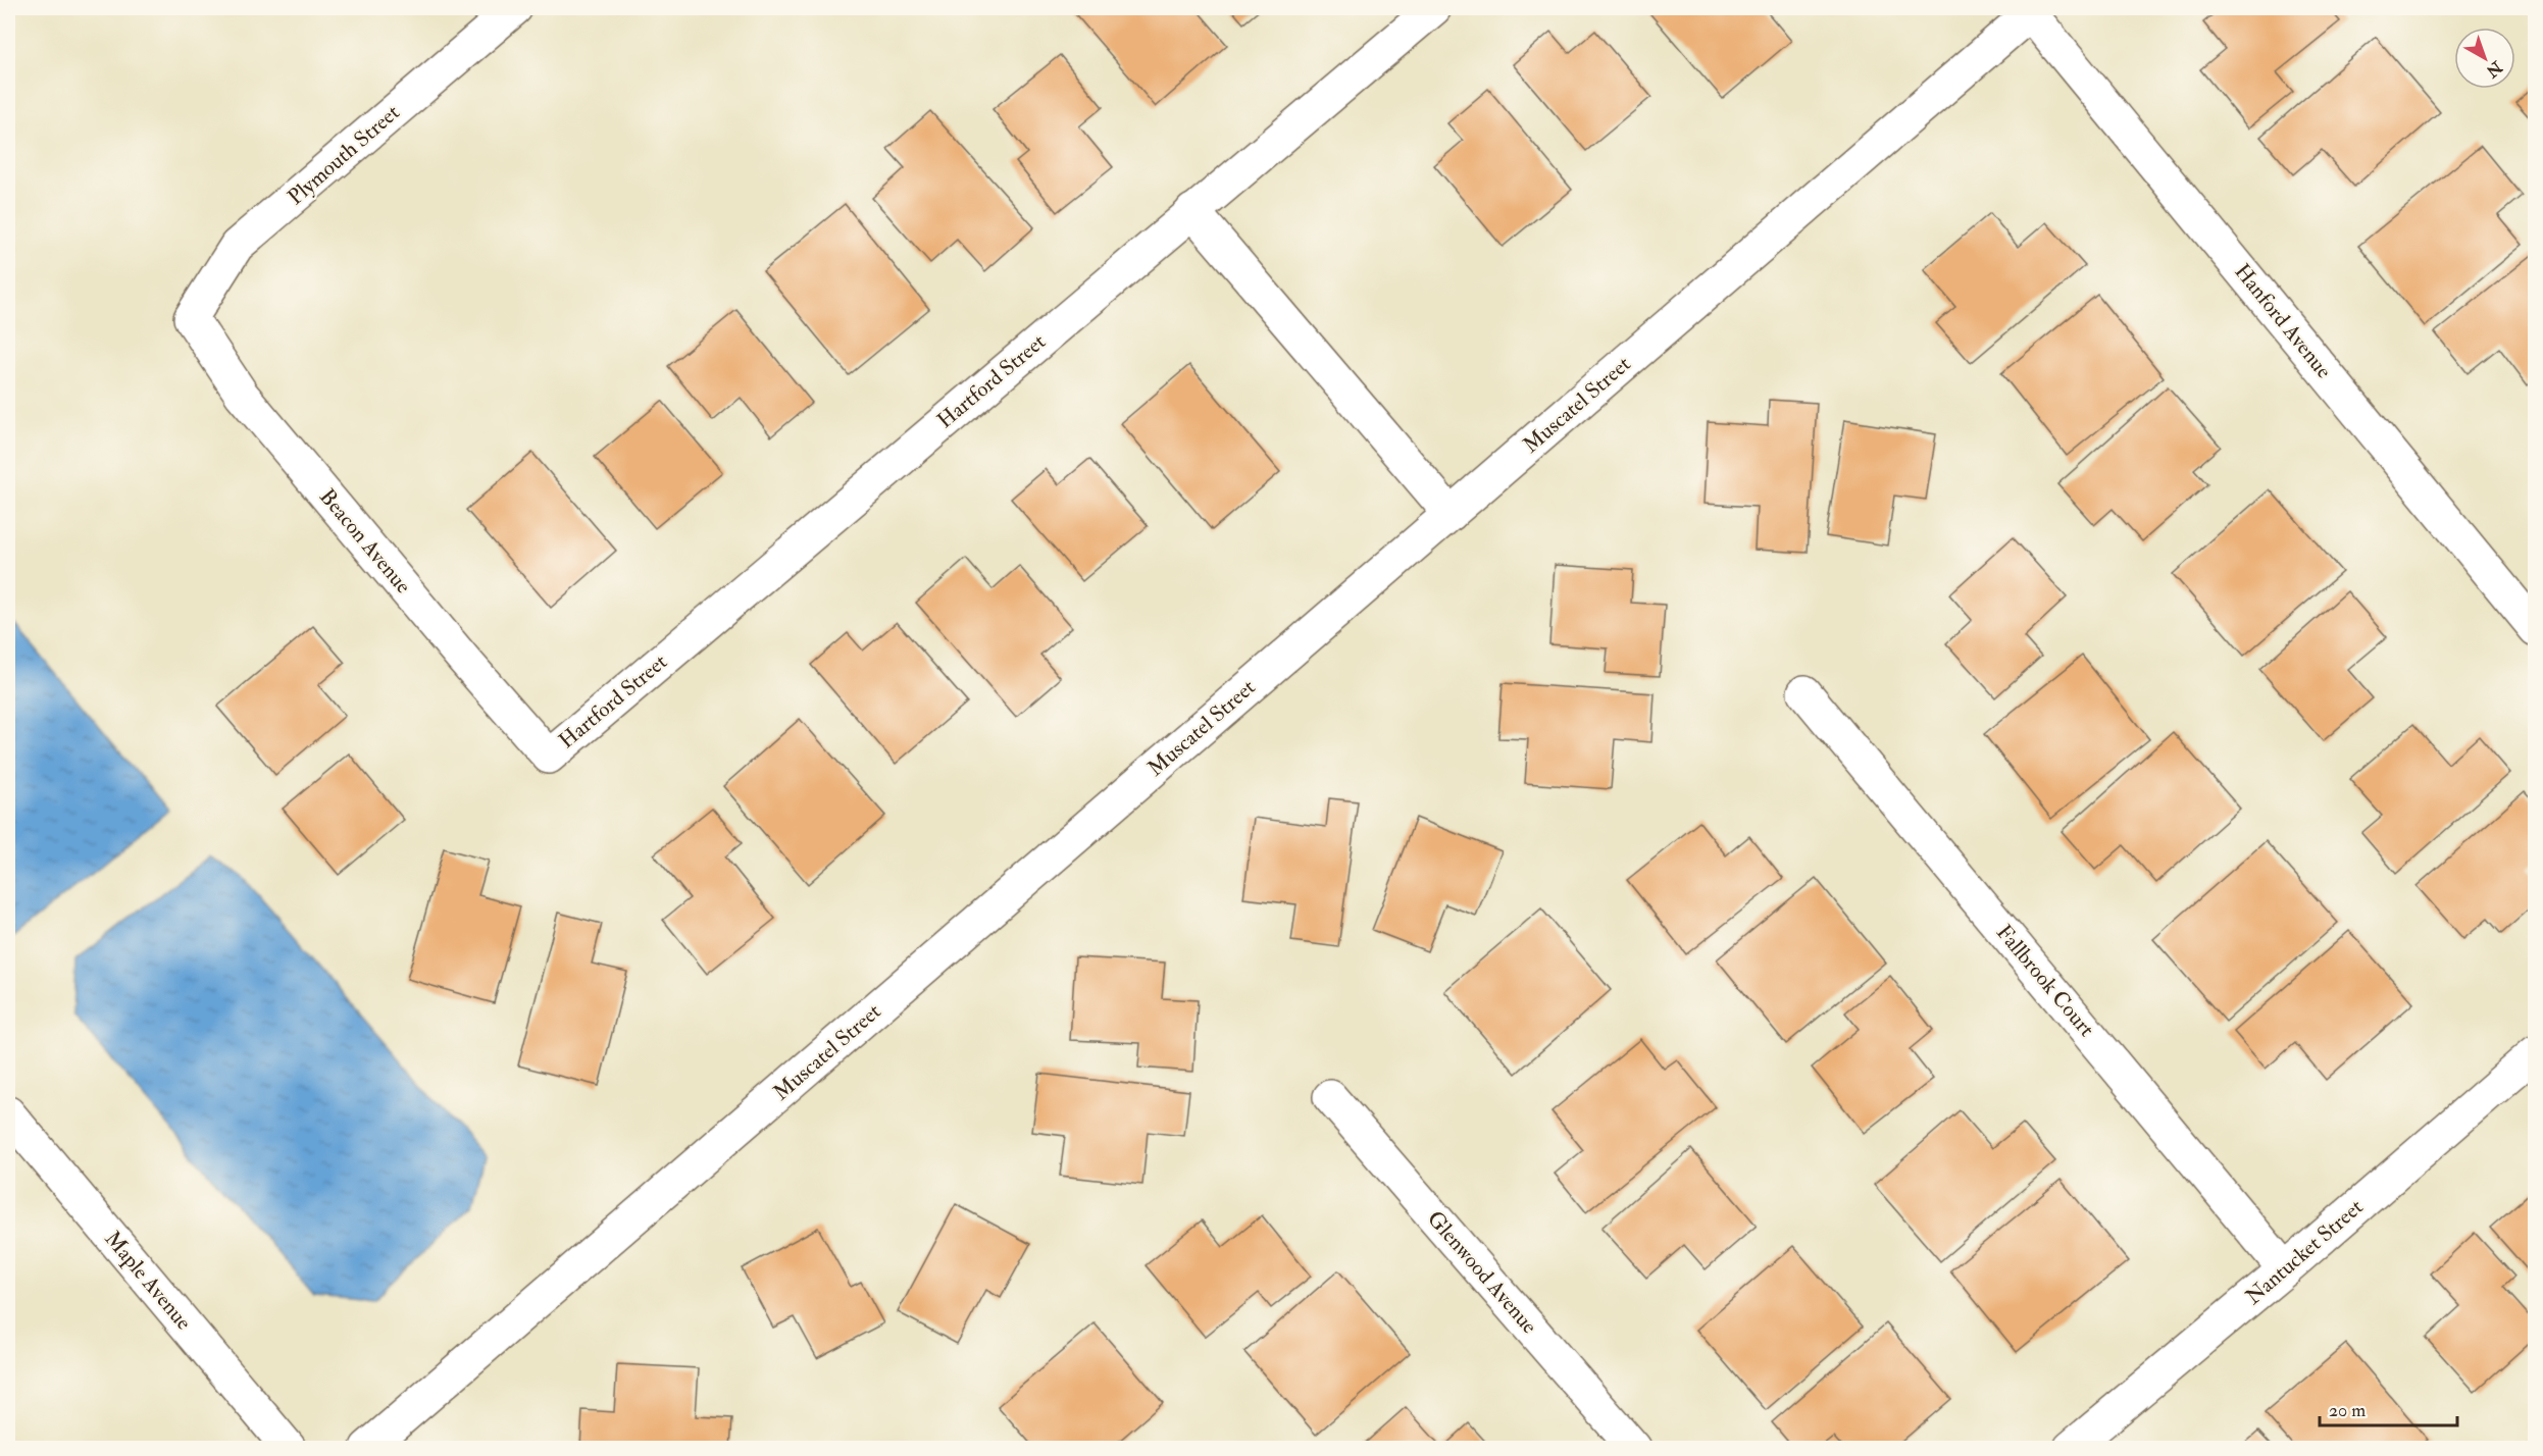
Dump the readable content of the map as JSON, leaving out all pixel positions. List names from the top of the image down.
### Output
{
  "streets": {
    "street": [
      "Plymouth Street",
      "Hanford Avenue",
      "Hartford Street",
      "Muscatel Street",
      "Beacon Avenue",
      "Fallbrook Court",
      "Nantucket Street",
      "Glenwood Avenue",
      "Maple Avenue"
    ]
  },
  "crossings": [
    ["Plymouth Street", "Beacon Avenue"],
    ["Hanford Avenue", "Muscatel Street"],
    ["Hartford Street", "Beacon Avenue"],
    ["Fallbrook Court", "Nantucket Street"]
  ],
  "scale_bar": "20 m",
  "north": "bottom right"
}
